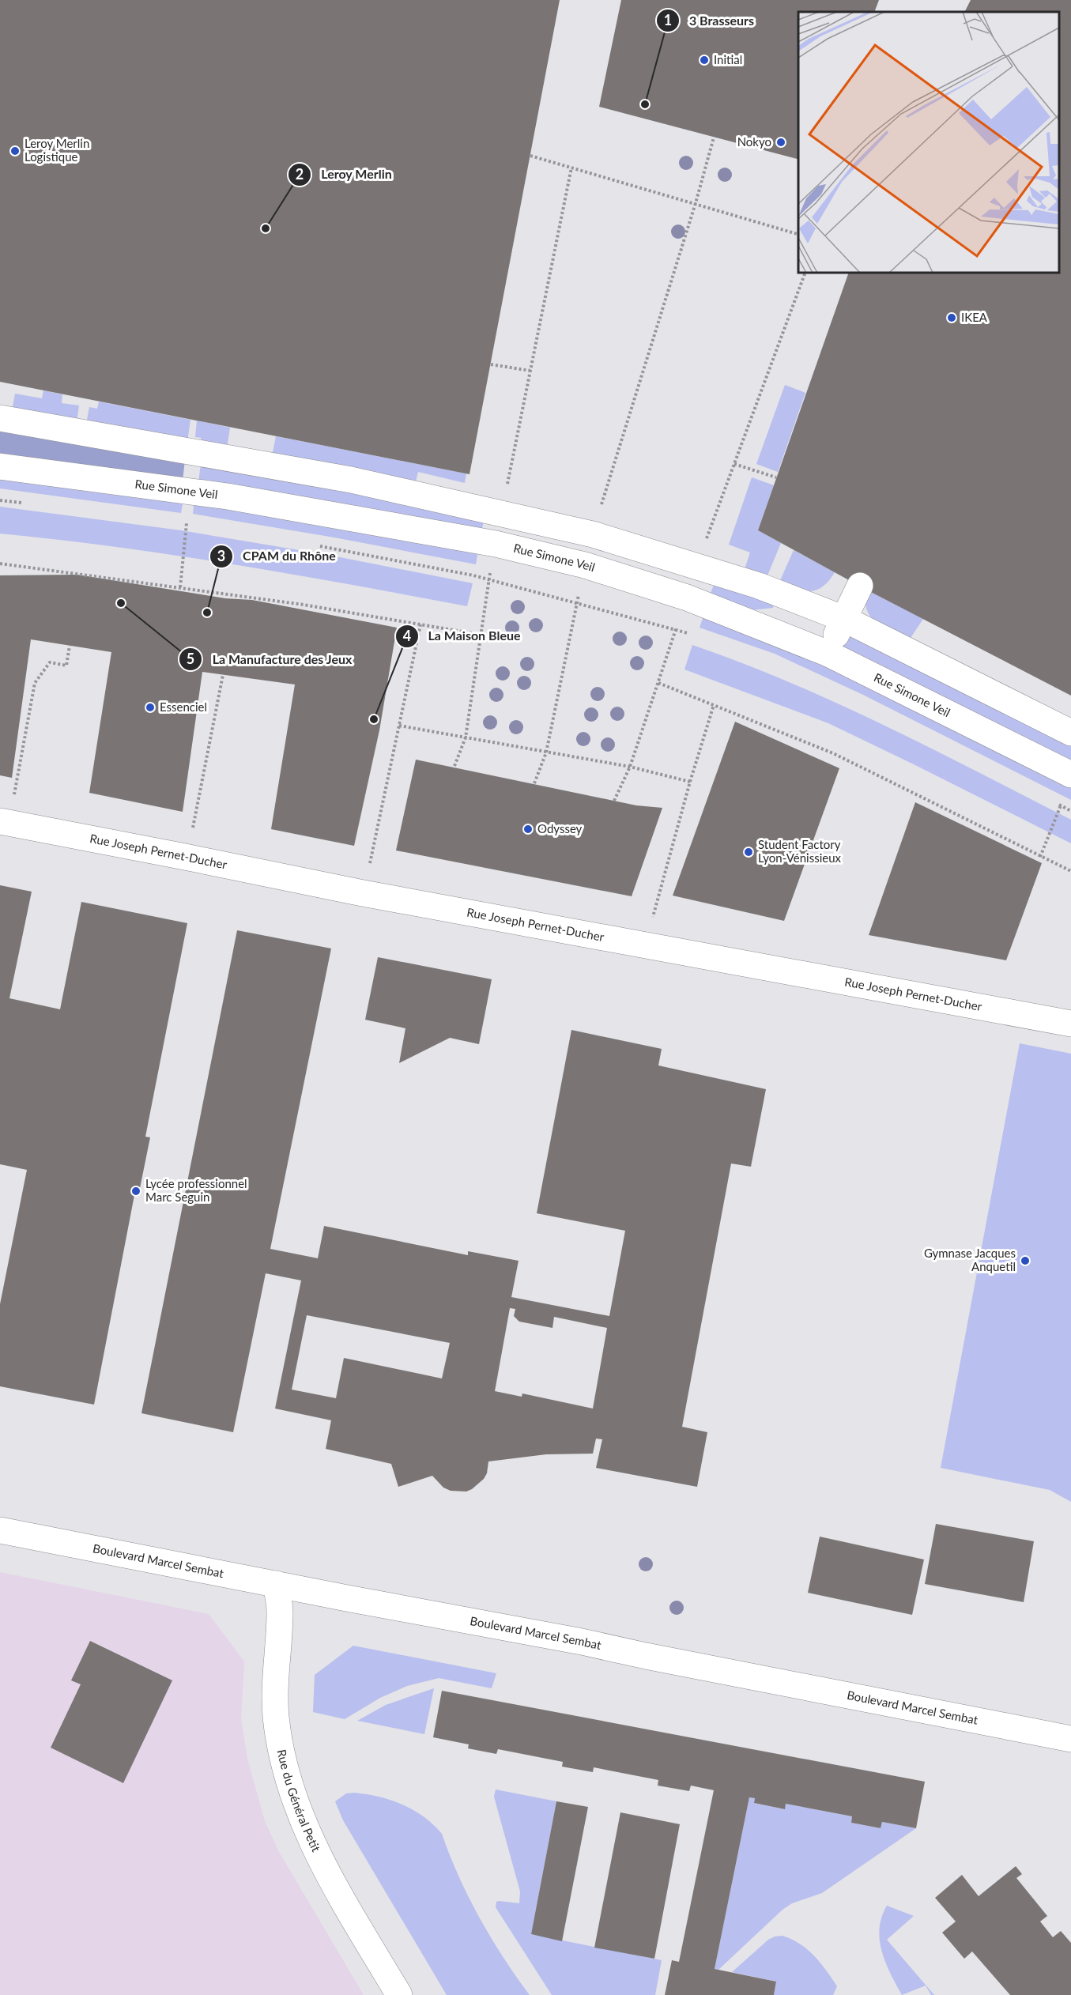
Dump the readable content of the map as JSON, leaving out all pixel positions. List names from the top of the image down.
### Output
{
  "streets": {
    "street": [
      "Rue Simone Veil",
      "Rue Joseph Pernet-Ducher",
      "Boulevard Marcel Sembat",
      "Rue du Général Petit"
    ]
  },
  "crossings": [
    ["Boulevard Marcel Sembat", "Rue du Général Petit"]
  ],
  "places": [
    "Initial",
    "3 Brasseurs",
    "Nokyo",
    "Leroy Merlin Logistique",
    "Leroy Merlin",
    "IKEA",
    "La Manufacture des Jeux",
    "CPAM du Rhône",
    "Essenciel",
    "La Maison Bleue",
    "Odyssey",
    "Student Factory Lyon-Vénissieux",
    "Lycée professionnel Marc Seguin",
    "Gymnase Jacques Anquetil"
  ]
}
